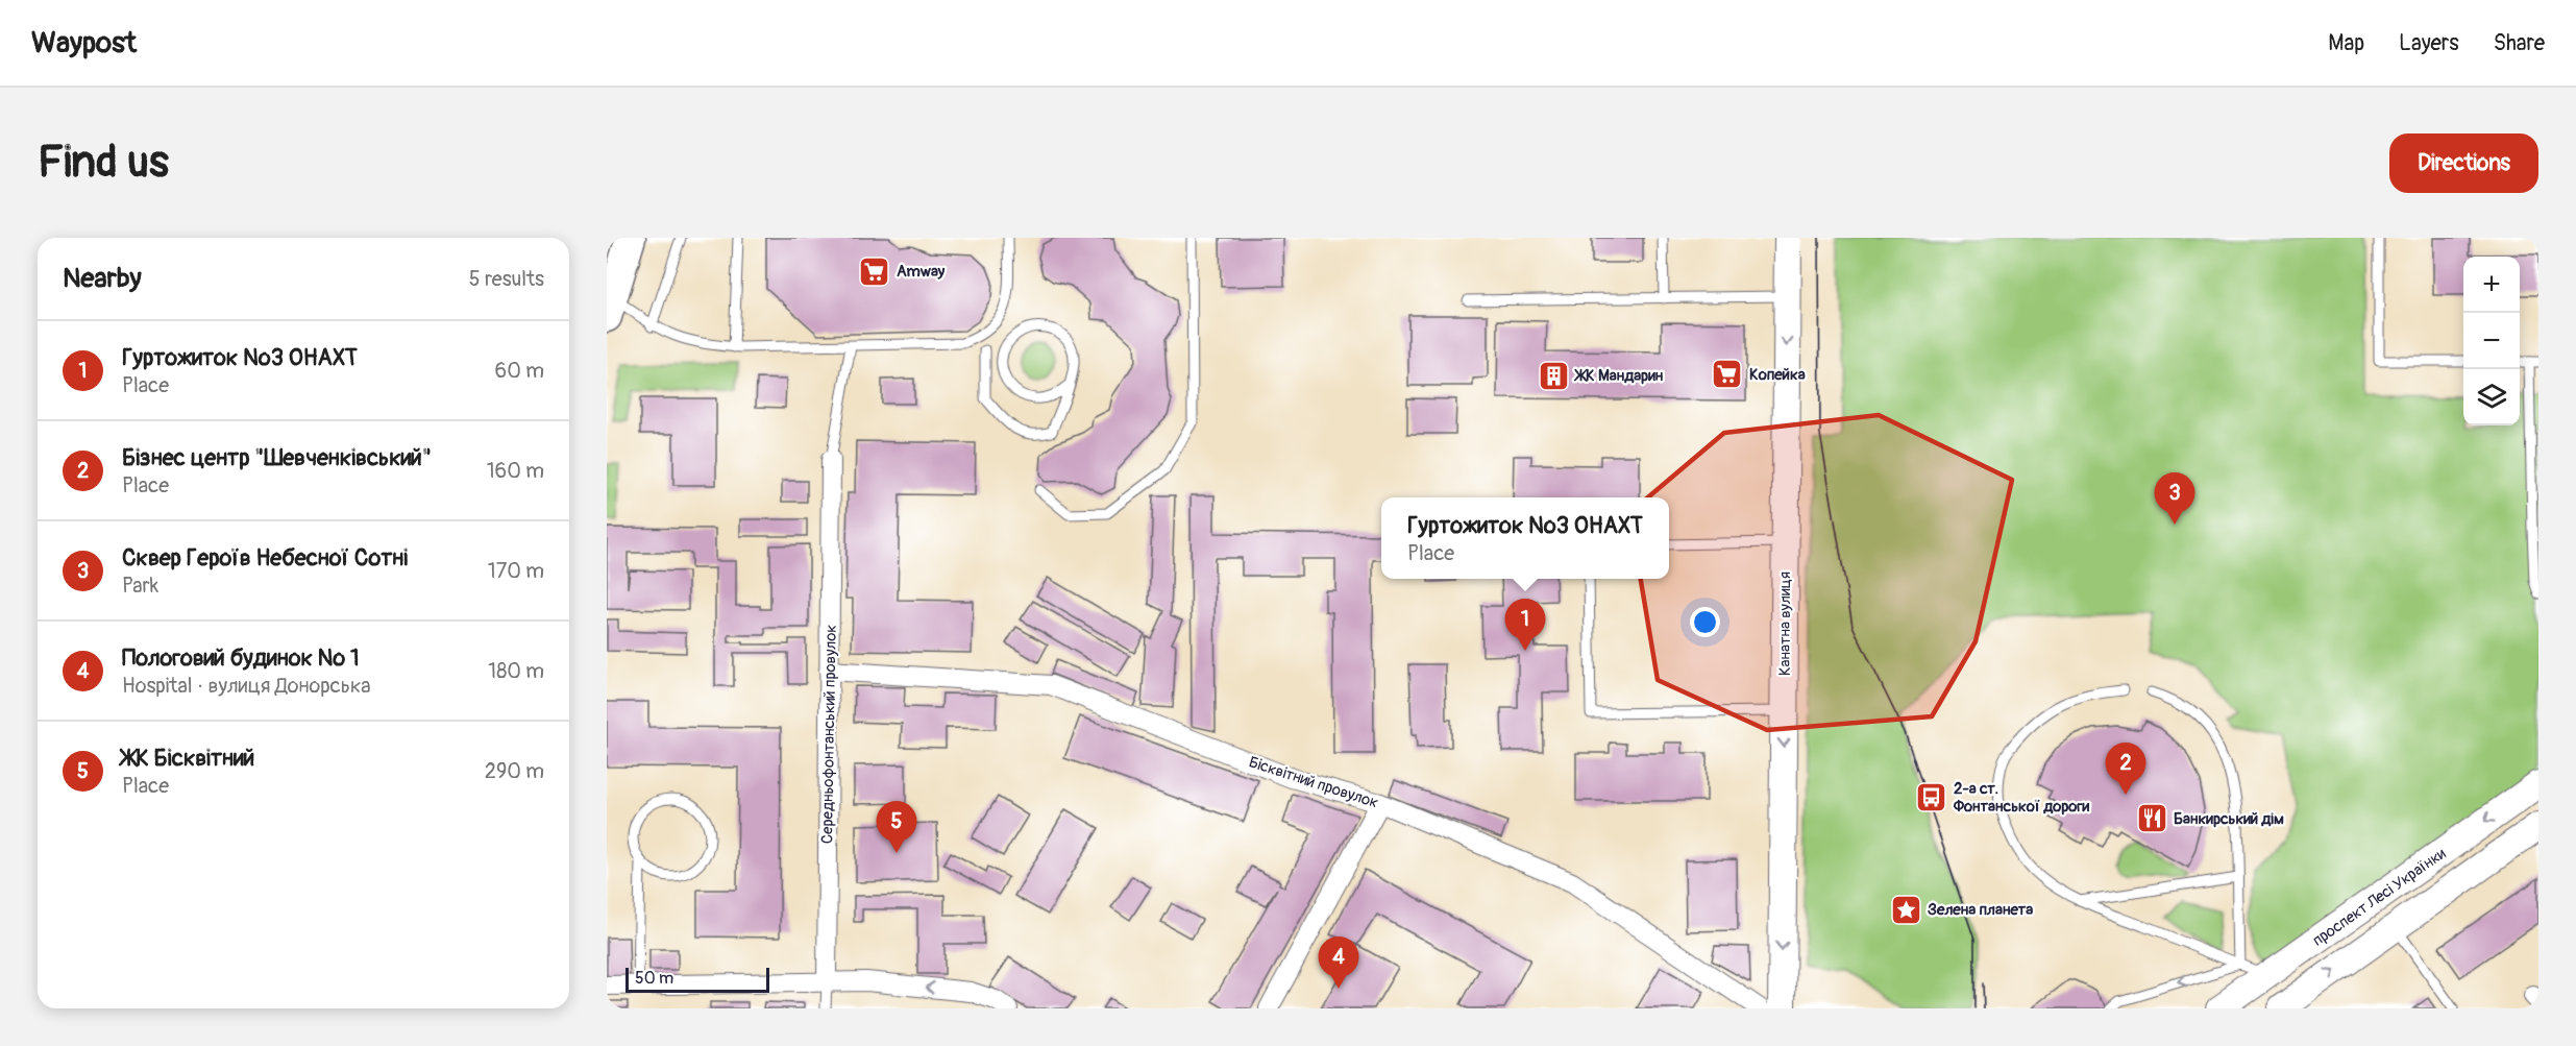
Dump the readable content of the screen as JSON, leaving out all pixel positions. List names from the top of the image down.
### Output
{
  "streets": {
    "main road": ["Канатна вулиця", "проспект Лесі Українки"],
    "street": ["Середньофонтанський провулок", "Бісквітний провулок"]
  },
  "crossings": [
    ["Середньофонтанський провулок", "Бісквітний провулок"]
  ],
  "one_way": ["Канатна вулиця"],
  "places": {
    "supermarket": ["Amway", "Копейка"],
    "building": ["ЖК Мандарин"],
    "bus stop": ["2-а ст. Фонтанської дороги"],
    "restaurant": ["Банкирський дім"],
    "place": ["Зелена планета"]
  },
  "scale_bar": "50 m",
  "page": {
    "header": "Waypost",
    "nav": ["Map", "Layers", "Share"],
    "buttons": "Directions",
    "title": "Find us",
    "heading": ["Nearby", "5 results"],
    "map_buttons": ["+", "−"],
    "list": [
      {
        "mark": "1",
        "name": "Гуртожиток №3 ОНАХТ",
        "note": "Place",
        "value": "60 m"
      },
      {
        "mark": "2",
        "name": "Бізнес центр \"Шевченківський\"",
        "note": "Place",
        "value": "160 m"
      },
      {
        "mark": "3",
        "name": "Сквер Героїв Небесної Сотні",
        "note": "Park",
        "value": "170 m"
      },
      {
        "mark": "4",
        "name": "Пологовий будинок № 1",
        "note": "Hospital · вулиця Донорська",
        "value": "180 m"
      },
      {
        "mark": "5",
        "name": "ЖК Бісквітний",
        "note": "Place",
        "value": "290 m"
      }
    ],
    "pins": [
      "3",
      "1",
      "2",
      "5",
      "4"
    ],
    "popup": ["Гуртожиток №3 ОНАХТ", "Place"],
    "scale": "50 m"
  }
}
